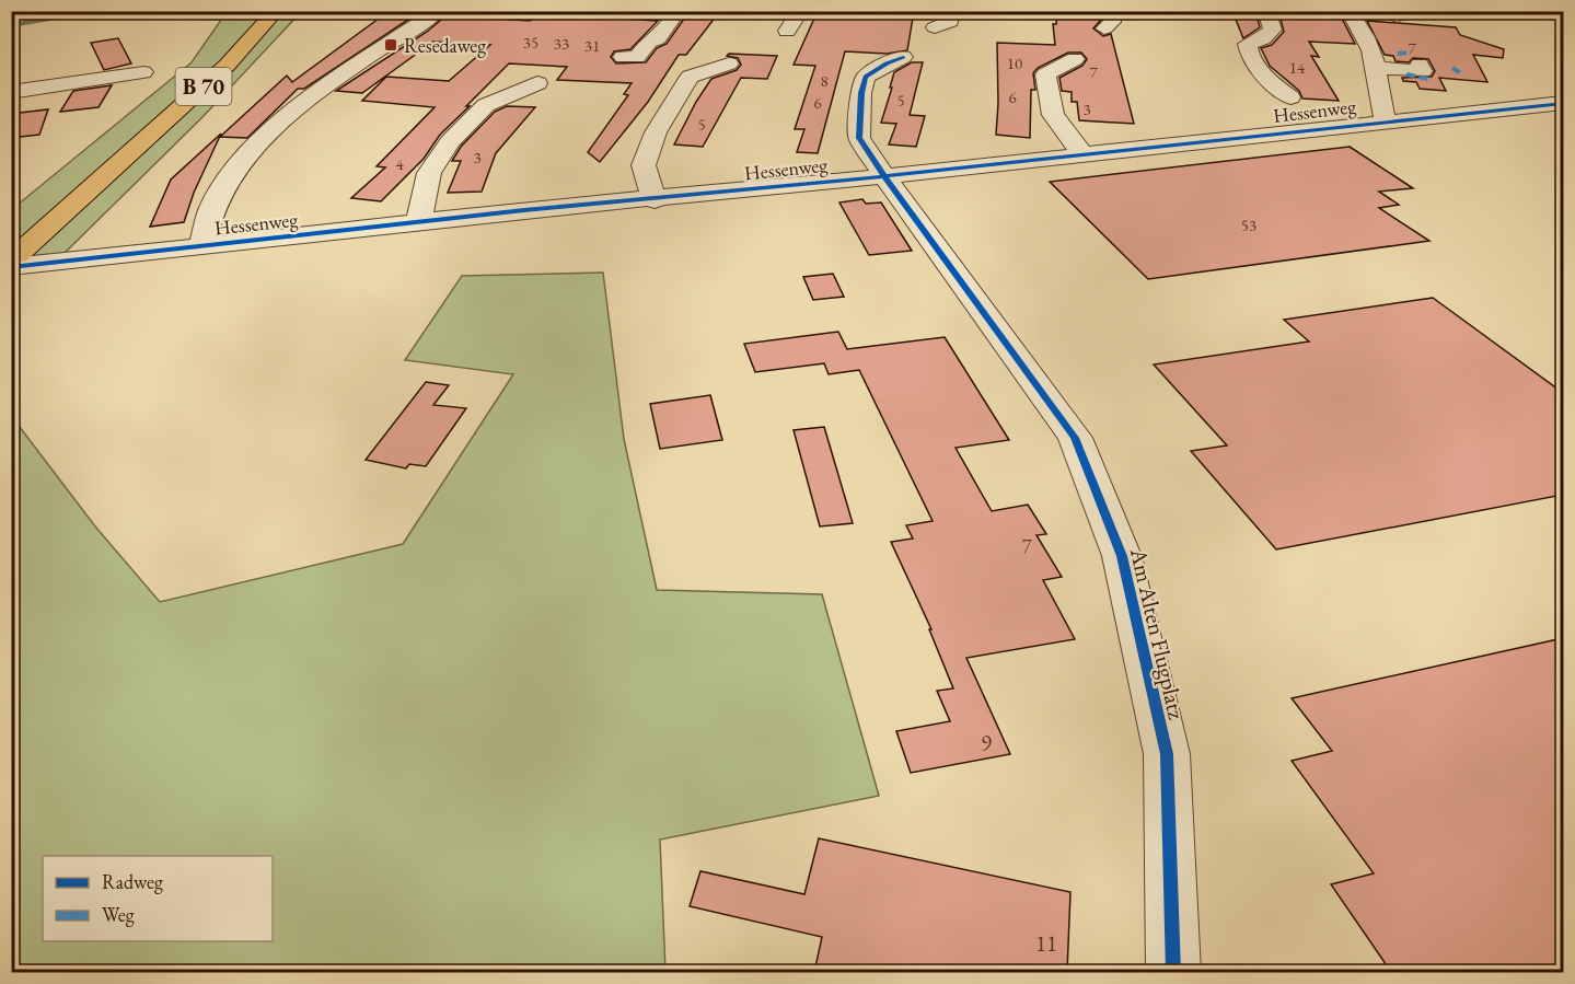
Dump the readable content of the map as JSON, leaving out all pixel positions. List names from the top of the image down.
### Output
{
  "streets": {
    "main road": ["B 70"],
    "street": ["Hessenweg", "Am Alten Flugplatz"]
  },
  "crossings": [
    ["Hessenweg", "Am Alten Flugplatz"]
  ],
  "places": {
    "transit": ["Resedaweg"]
  },
  "house_numbers": [
    "35",
    "33",
    "31",
    "7",
    "10",
    "14",
    "7",
    "8",
    "6",
    "5",
    "6",
    "3",
    "5",
    "3",
    "4",
    "53",
    "7",
    "9",
    "11"
  ],
  "legend": ["Radweg", "Weg"]
}
